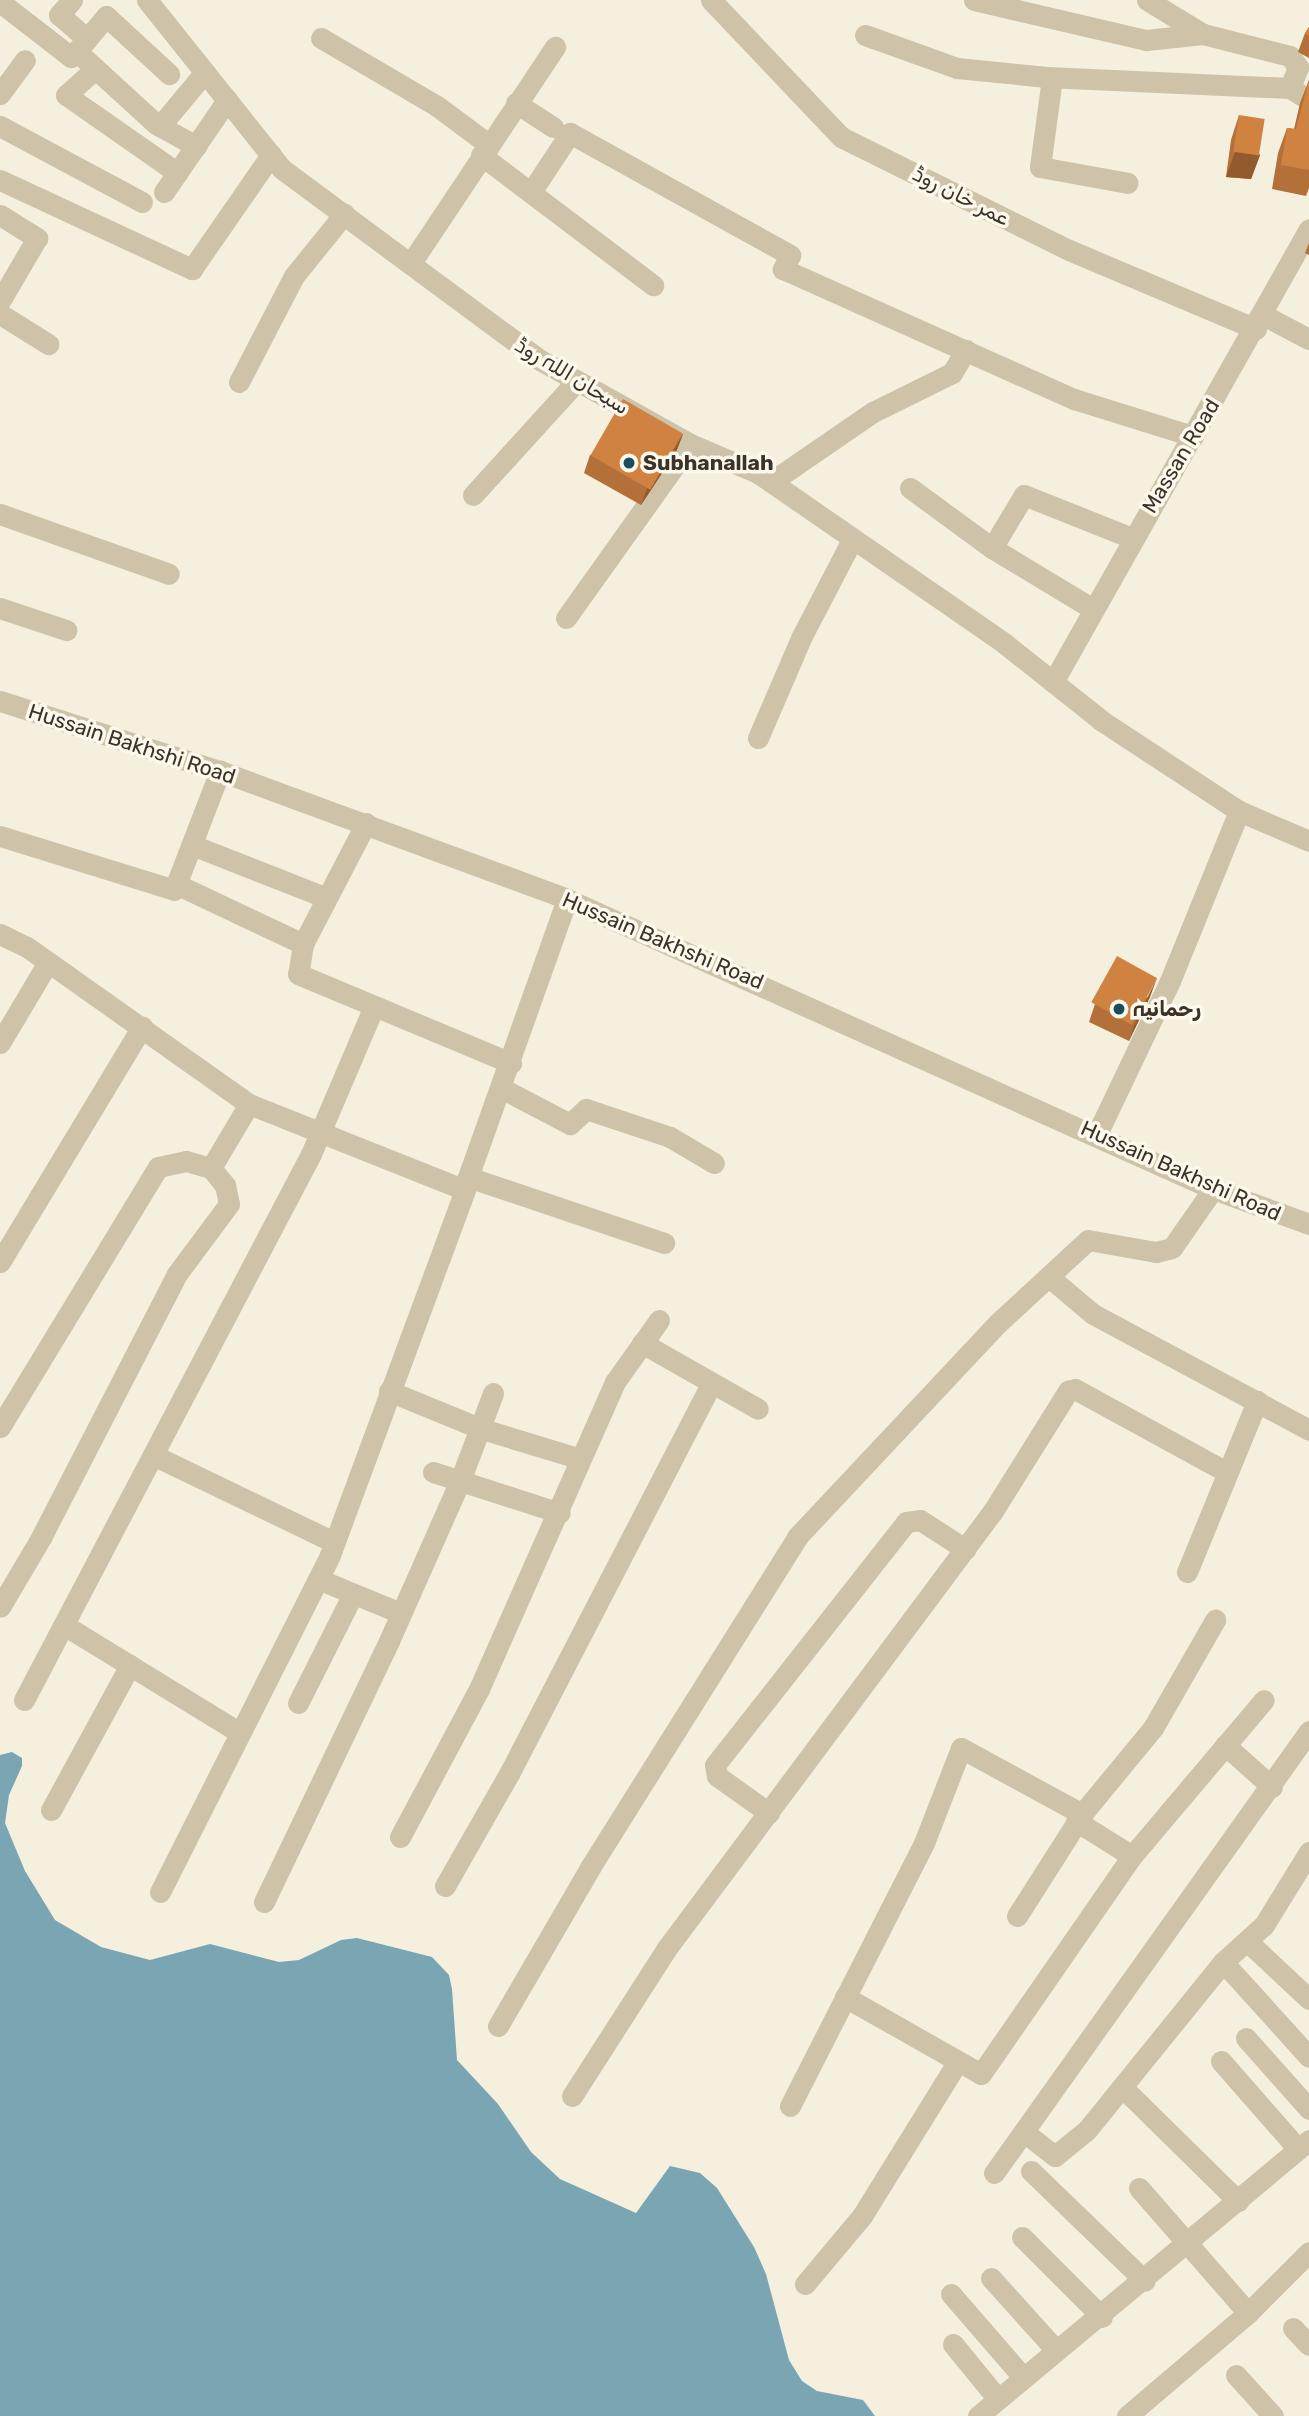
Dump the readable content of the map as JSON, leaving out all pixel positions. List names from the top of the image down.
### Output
{
  "streets": {
    "street": [
      "عمر خان روڈ",
      "سبحان اللہ روڈ",
      "Massan Road",
      "Hussain Bakhshi Road"
    ]
  },
  "crossings": [
    ["عمر خان روڈ", "Massan Road"],
    ["سبحان اللہ روڈ", "Massan Road"]
  ],
  "places": ["Subhanallah", "رحمانیہ"]
}
